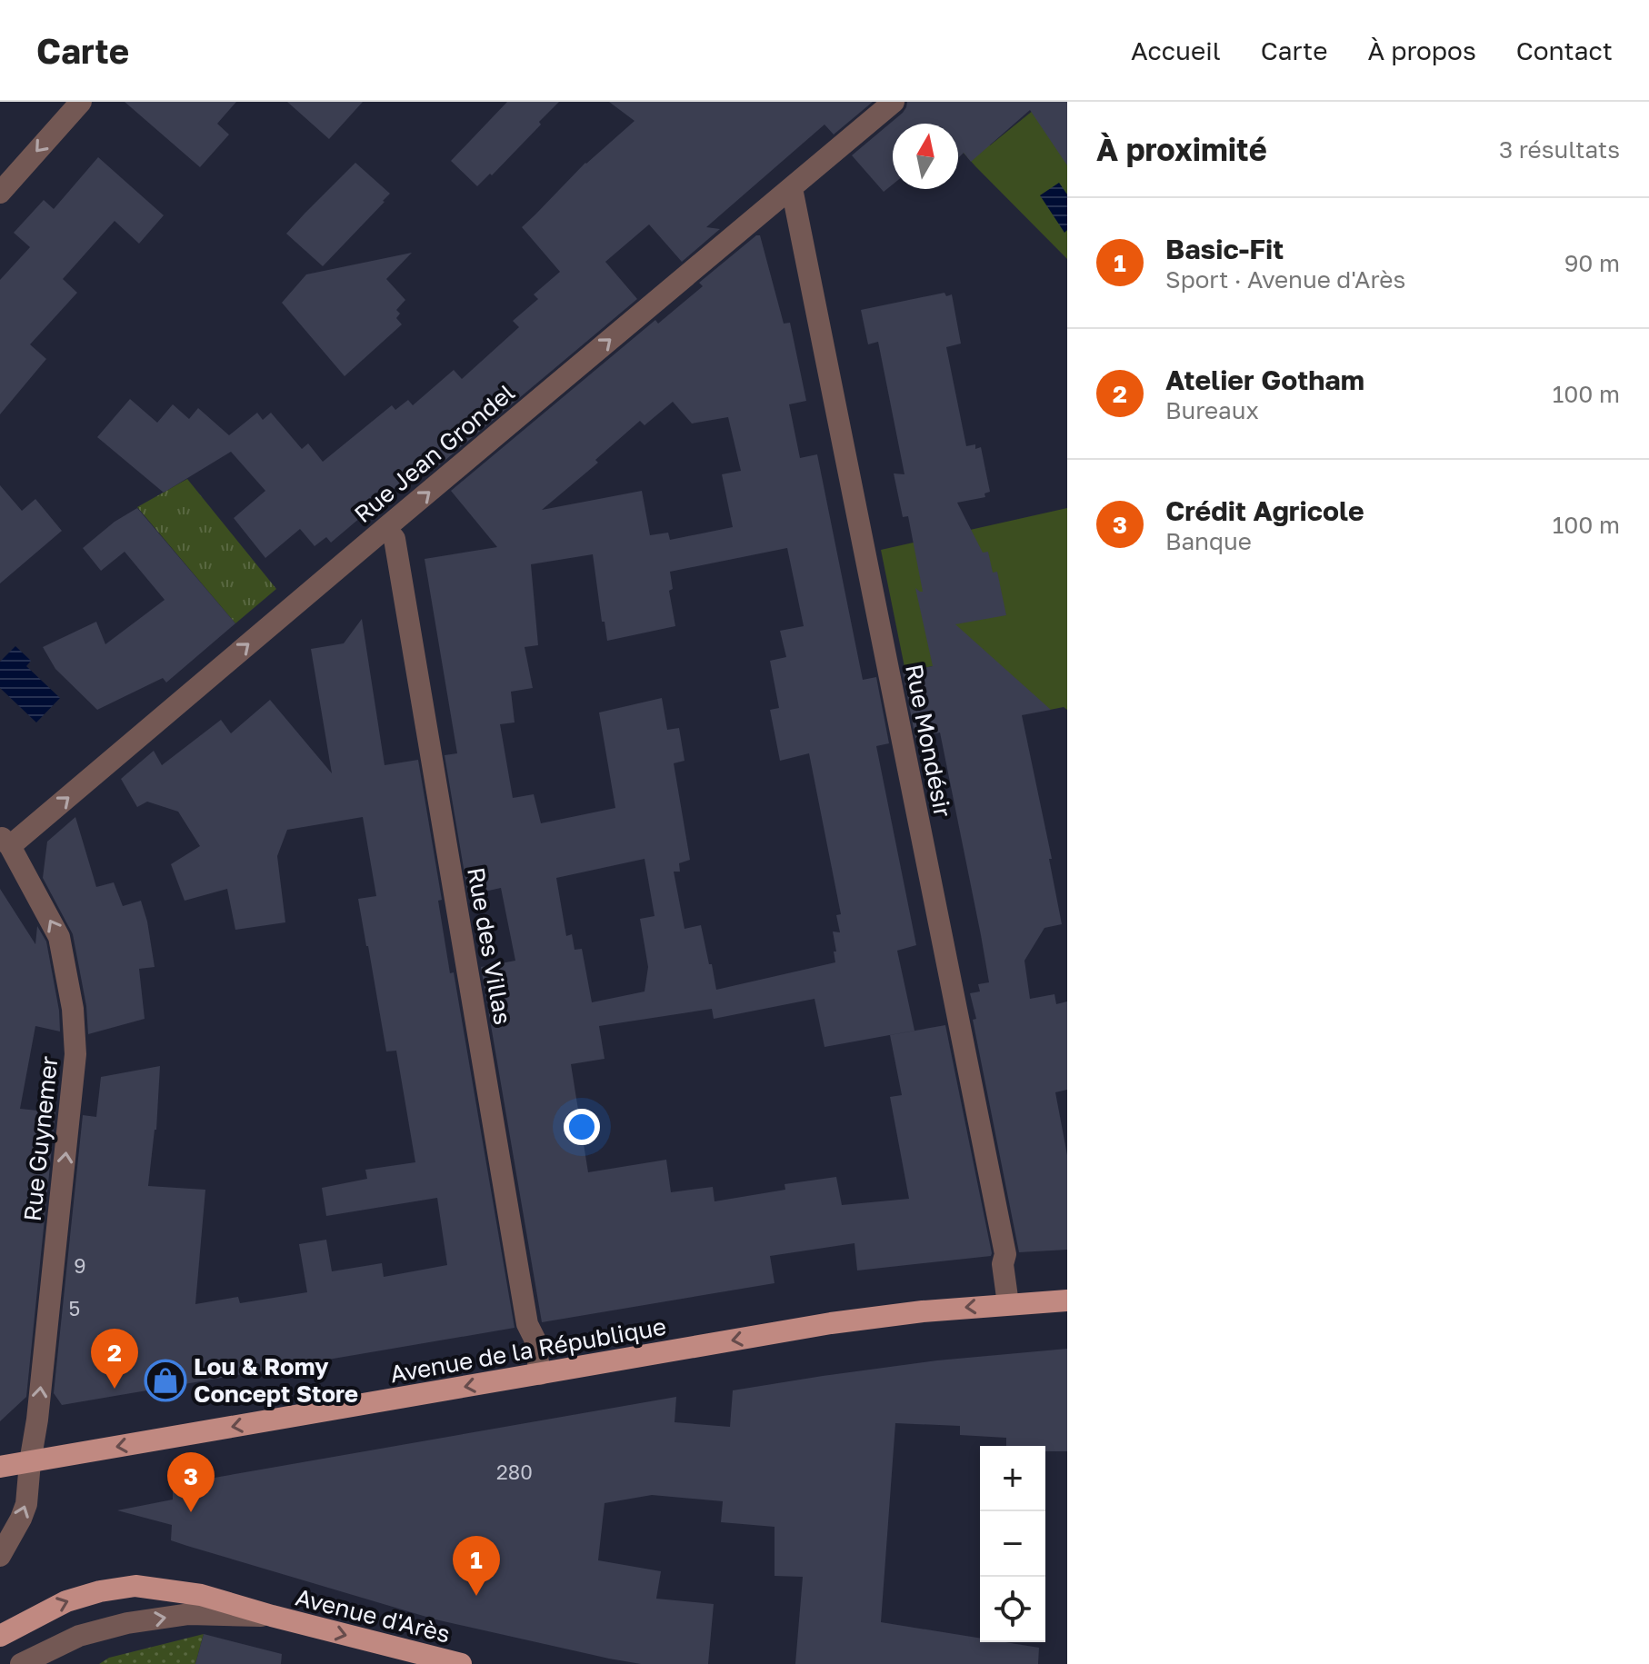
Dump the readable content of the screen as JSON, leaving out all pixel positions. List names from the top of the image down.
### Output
{
  "streets": {
    "main road": ["Avenue de la République", "Avenue d'Arès"],
    "street": [
      "Rue Jean Grondel",
      "Rue Mondésir",
      "Rue des Villas",
      "Rue Guynemer"
    ]
  },
  "crossings": [
    ["Rue Jean Grondel", "Rue Mondésir"],
    ["Rue Jean Grondel", "Rue des Villas"],
    ["Rue Jean Grondel", "Rue Guynemer"],
    ["Rue Mondésir", "Avenue de la République"],
    ["Rue des Villas", "Avenue de la République"],
    ["Rue Guynemer", "Avenue de la République"]
  ],
  "one_way": [
    "Rue Jean Grondel",
    "Rue Guynemer",
    "Avenue de la République",
    "Avenue d'Arès"
  ],
  "places": {
    "shop": ["Lou & Romy Concept Store"]
  },
  "house_numbers": ["9", "5", "280"],
  "north": "top",
  "page": {
    "header": "Carte",
    "nav": [
      "Accueil",
      "Carte",
      "À propos",
      "Contact"
    ],
    "heading": ["À proximité", "3 résultats"],
    "list": [
      {
        "mark": "1",
        "name": "Basic-Fit",
        "note": "Sport · Avenue d'Arès",
        "value": "90 m"
      },
      {
        "mark": "2",
        "name": "Atelier Gotham",
        "note": "Bureaux",
        "value": "100 m"
      },
      {
        "mark": "3",
        "name": "Crédit Agricole",
        "note": "Banque",
        "value": "100 m"
      }
    ],
    "pins": ["2", "3", "1"],
    "map_buttons": ["+", "−"]
  }
}
